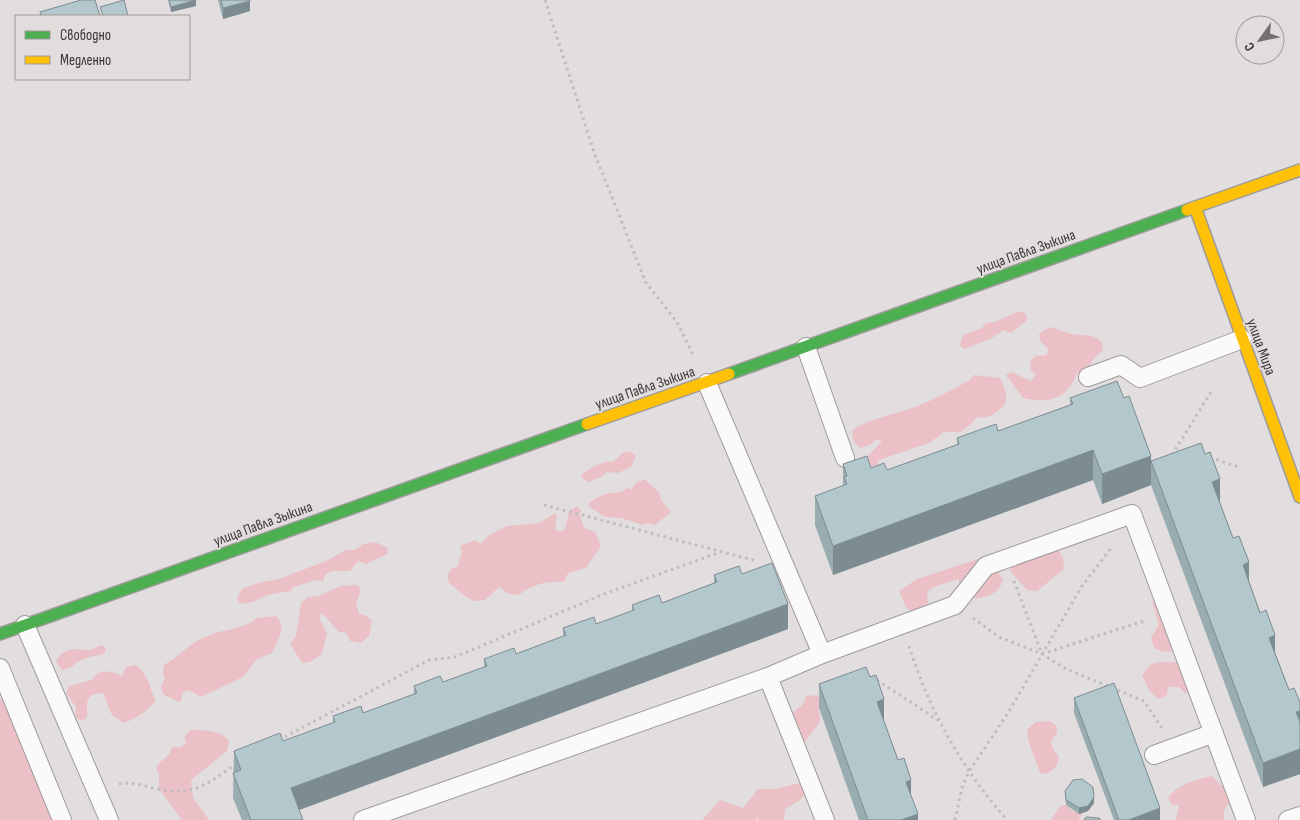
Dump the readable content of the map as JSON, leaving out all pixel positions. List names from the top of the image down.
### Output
{
  "streets": {
    "main road": ["улица Павла Зыкина", "улица Мира"]
  },
  "crossings": [
    ["улица Павла Зыкина", "улица Мира"]
  ],
  "legend": ["Свободно", "Медленно"],
  "north": "bottom left"
}
